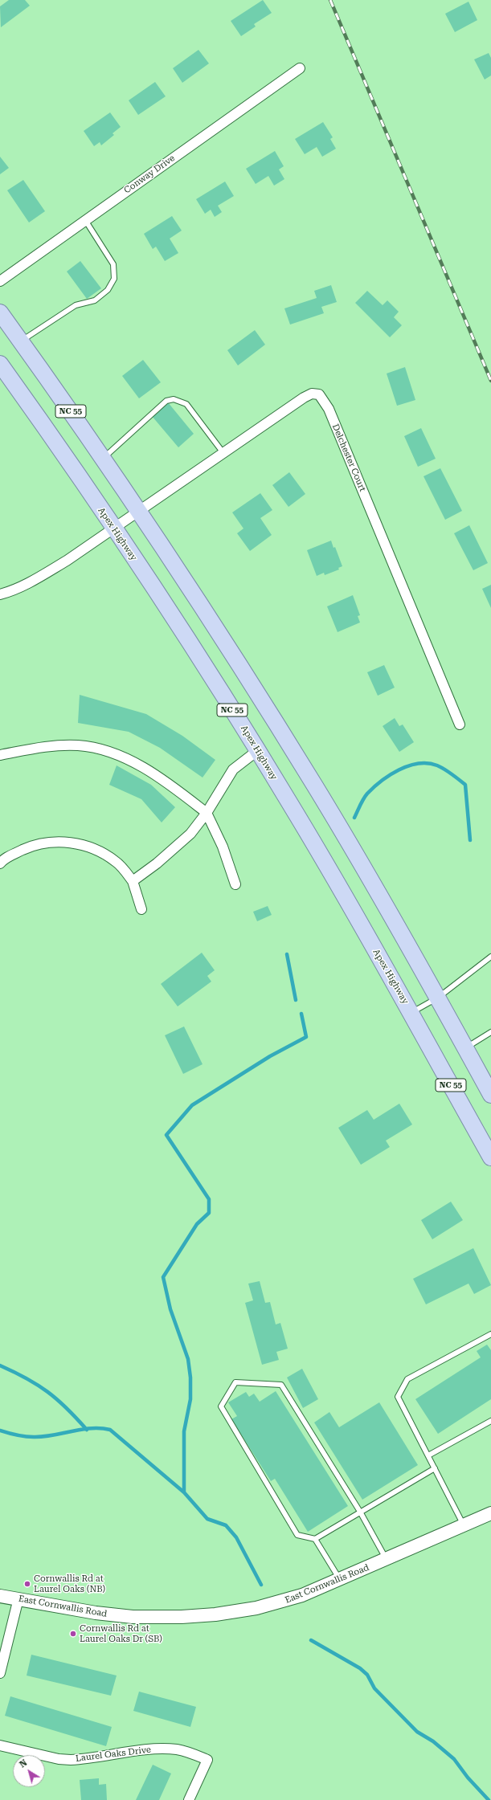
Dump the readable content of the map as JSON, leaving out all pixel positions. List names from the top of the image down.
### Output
{
  "streets": {
    "main road": ["NC 55", "Apex Highway"],
    "street": [
      "Conway Drive",
      "Delchester Court",
      "East Cornwallis Road",
      "Laurel Oaks Drive"
    ]
  },
  "crossings": [
    ["NC 55", "Delchester Court"],
    ["Delchester Court", "Apex Highway"]
  ],
  "places": ["Cornwallis Rd at Laurel Oaks (NB)", "Cornwallis Rd at Laurel Oaks Dr (SB)"],
  "north": "top left"
}
